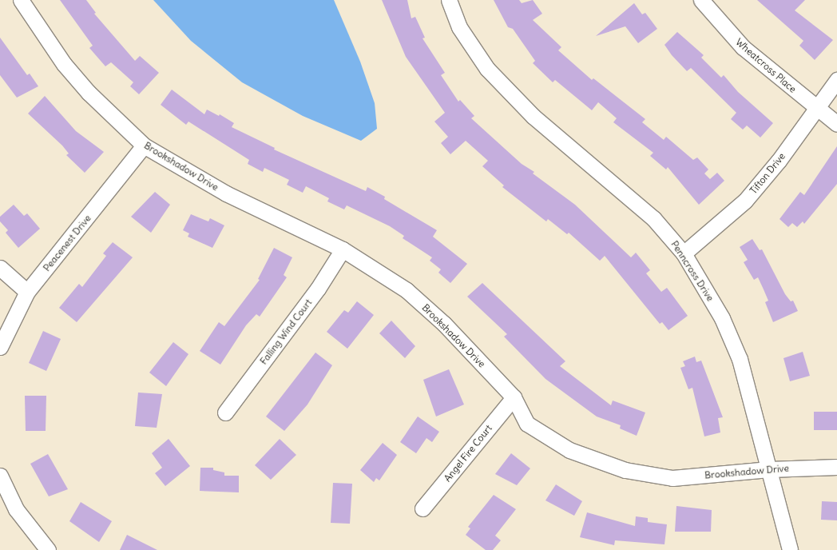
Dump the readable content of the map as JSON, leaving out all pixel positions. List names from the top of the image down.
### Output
{
  "streets": {
    "street": [
      "Wheatcross Place",
      "Brookshadow Drive",
      "Tifton Drive",
      "Peacenest Drive",
      "Penncross Drive",
      "Falling Wind Court",
      "Angel Fire Court"
    ]
  },
  "crossings": [
    ["Wheatcross Place", "Tifton Drive"],
    ["Brookshadow Drive", "Peacenest Drive"],
    ["Brookshadow Drive", "Penncross Drive"],
    ["Brookshadow Drive", "Falling Wind Court"],
    ["Brookshadow Drive", "Angel Fire Court"],
    ["Tifton Drive", "Penncross Drive"]
  ]
}
